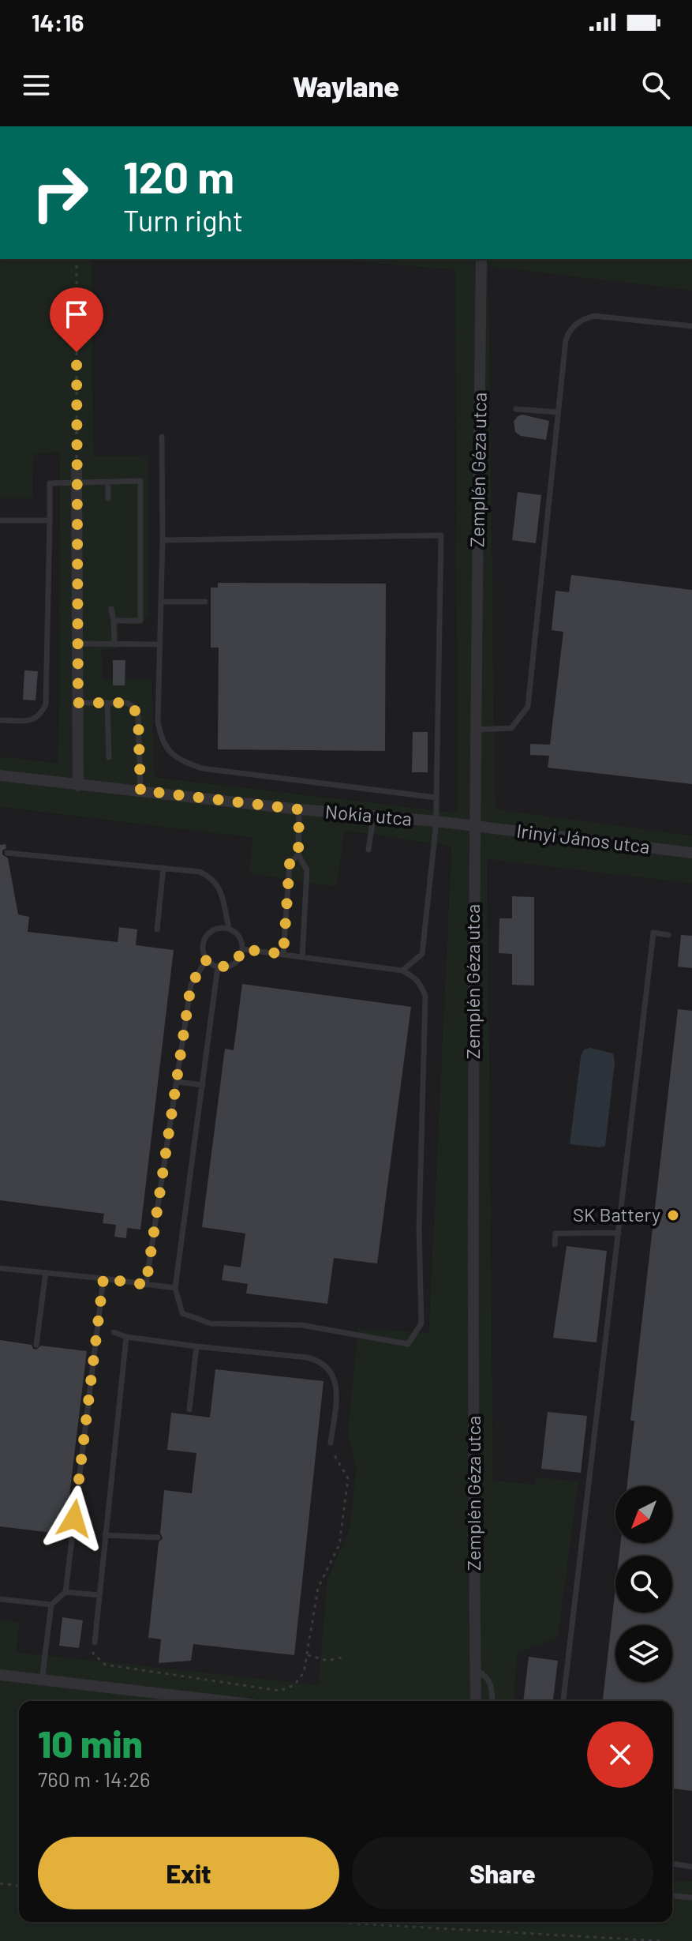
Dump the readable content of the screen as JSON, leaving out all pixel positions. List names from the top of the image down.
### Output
{
  "streets": {
    "street": ["Zemplén Géza utca", "Nokia utca", "Irinyi János utca"]
  },
  "crossings": [
    ["Zemplén Géza utca", "Nokia utca"],
    ["Zemplén Géza utca", "Irinyi János utca"],
    ["Nokia utca", "Irinyi János utca"]
  ],
  "places": ["SK Battery"],
  "north": "bottom left",
  "page": {
    "status": "14:16",
    "header": "Waylane",
    "turn": ["120 m", "Turn right"],
    "heading": ["10 min", "760 m · 14:26"],
    "buttons": ["Exit", "Share"]
  }
}
